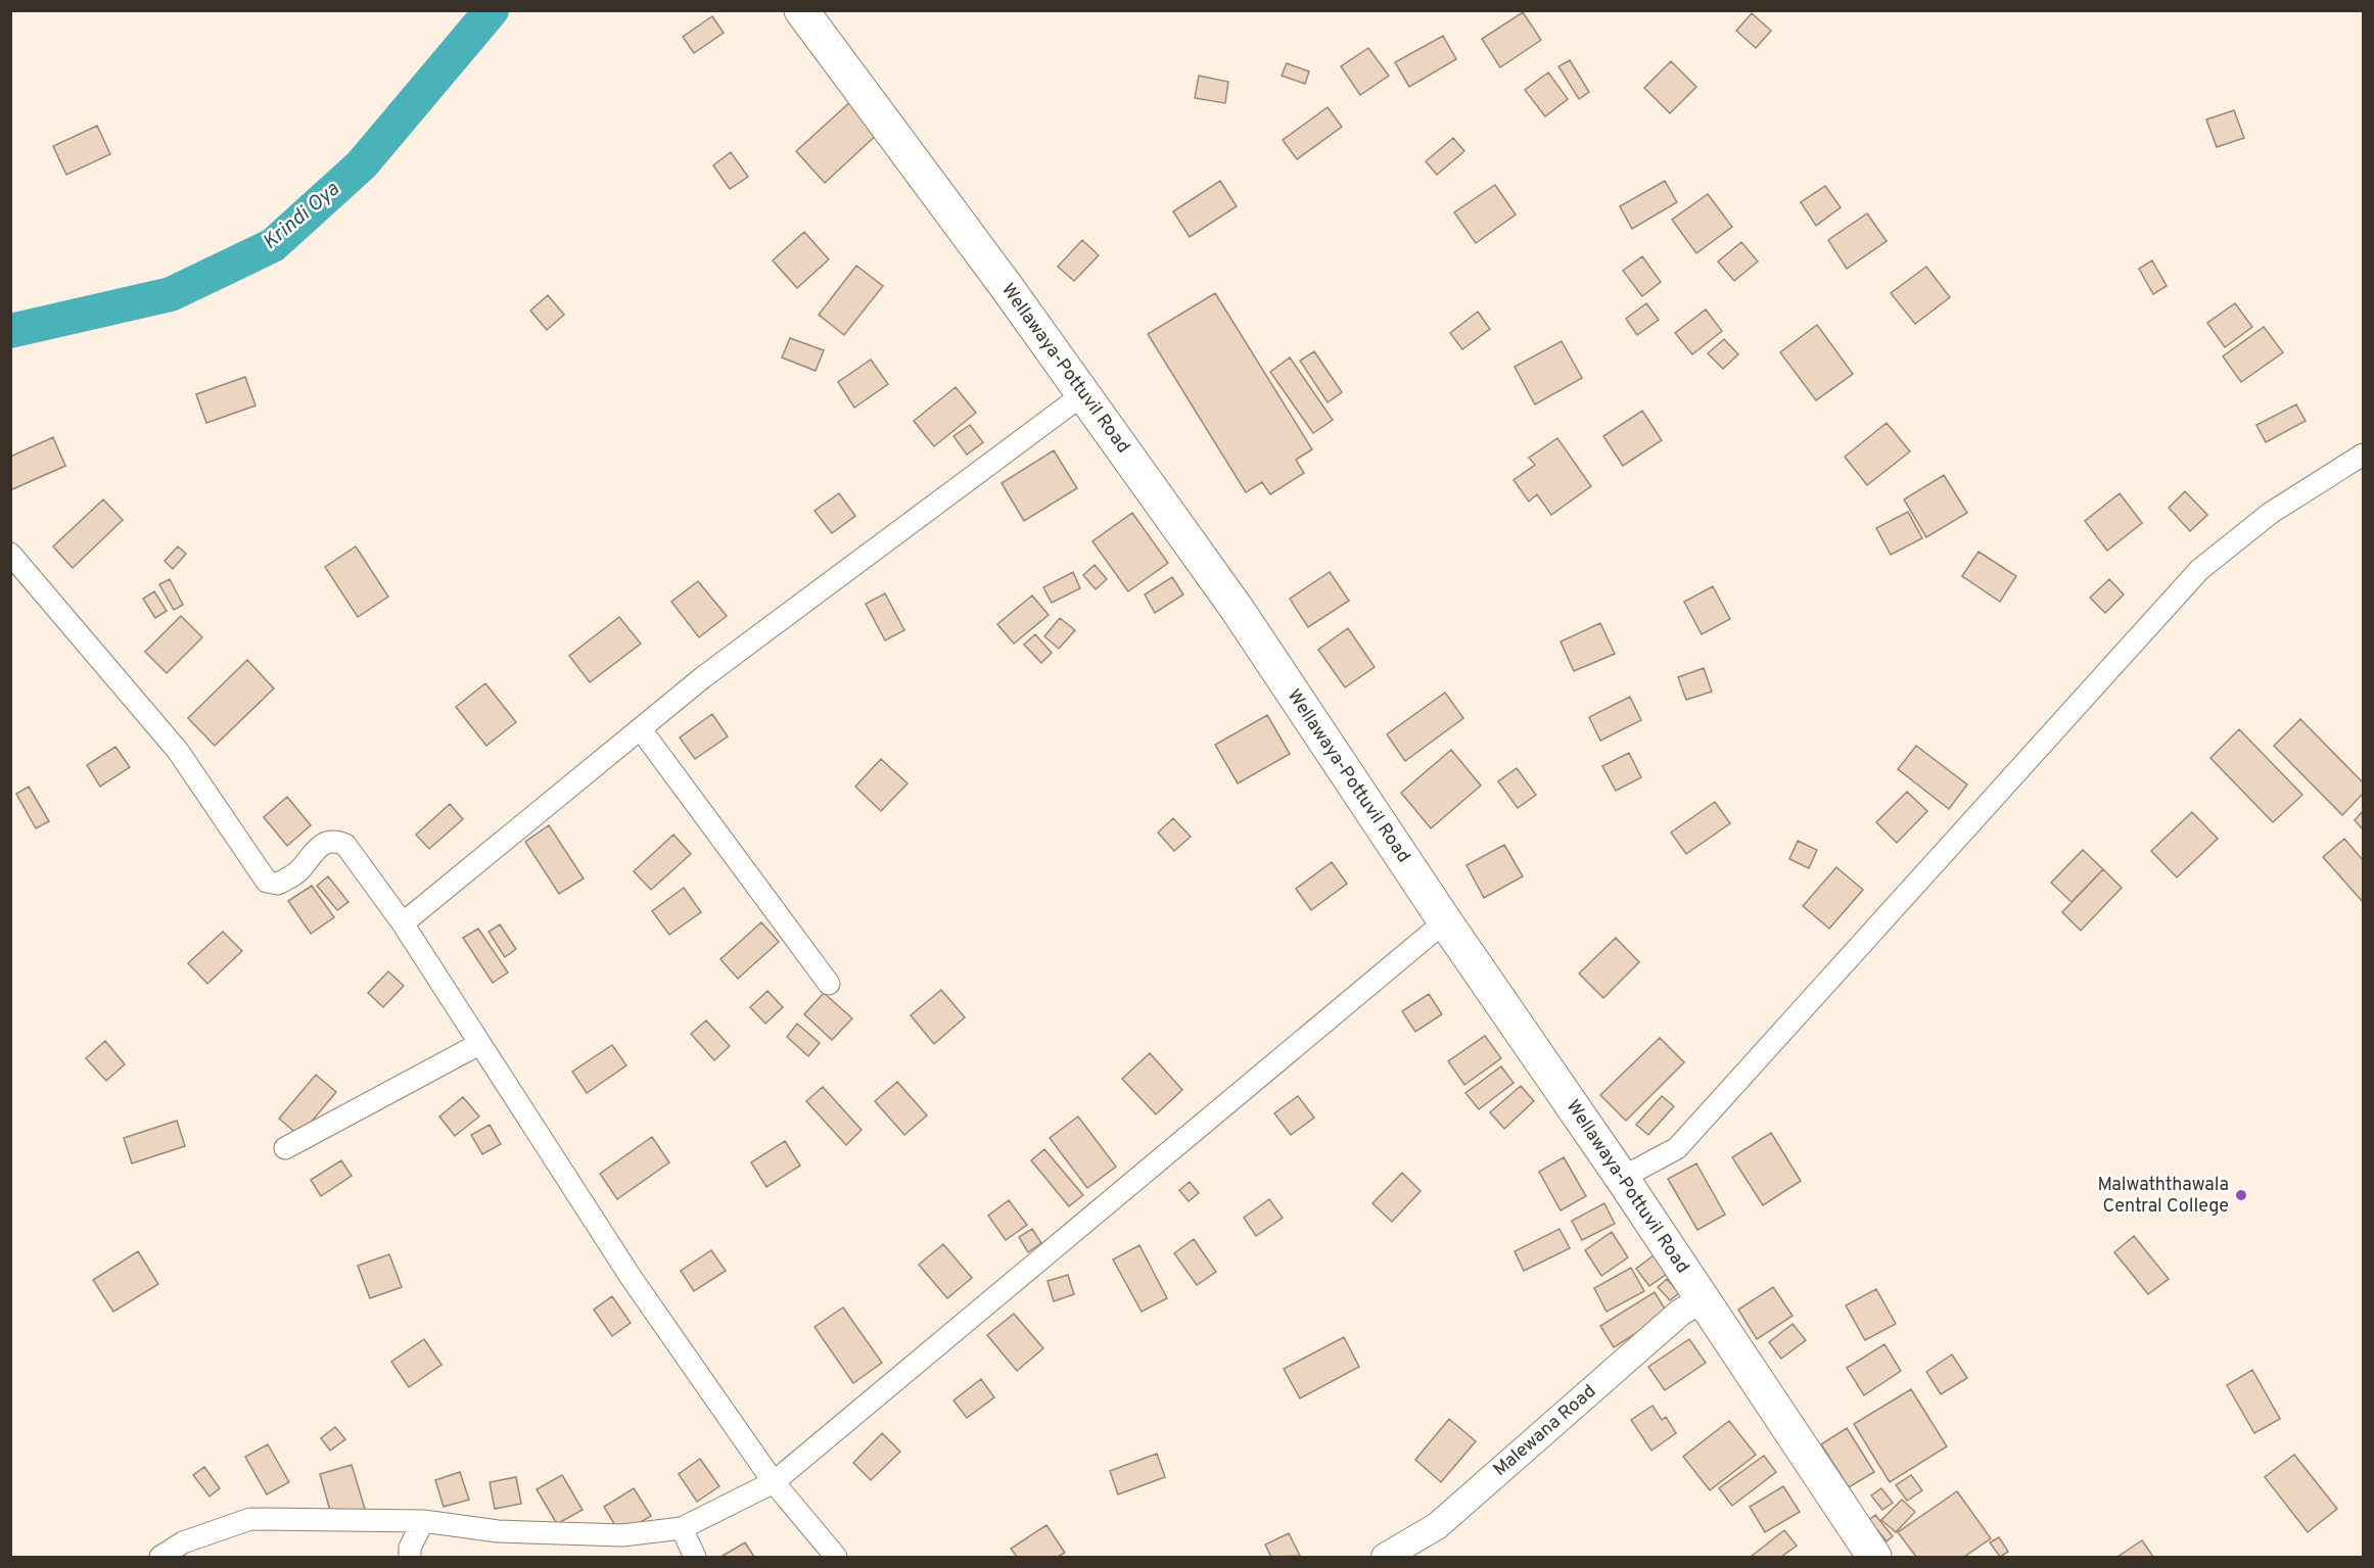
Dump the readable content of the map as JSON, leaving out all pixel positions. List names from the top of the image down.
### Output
{
  "streets": {
    "highway": ["Wellawaya-Pottuvil Road"],
    "street": ["Malewana Road"]
  },
  "crossings": [
    ["Wellawaya-Pottuvil Road", "Malewana Road"]
  ],
  "water": ["Krindi Oya"],
  "places": ["Malwaththawala Central College"]
}
